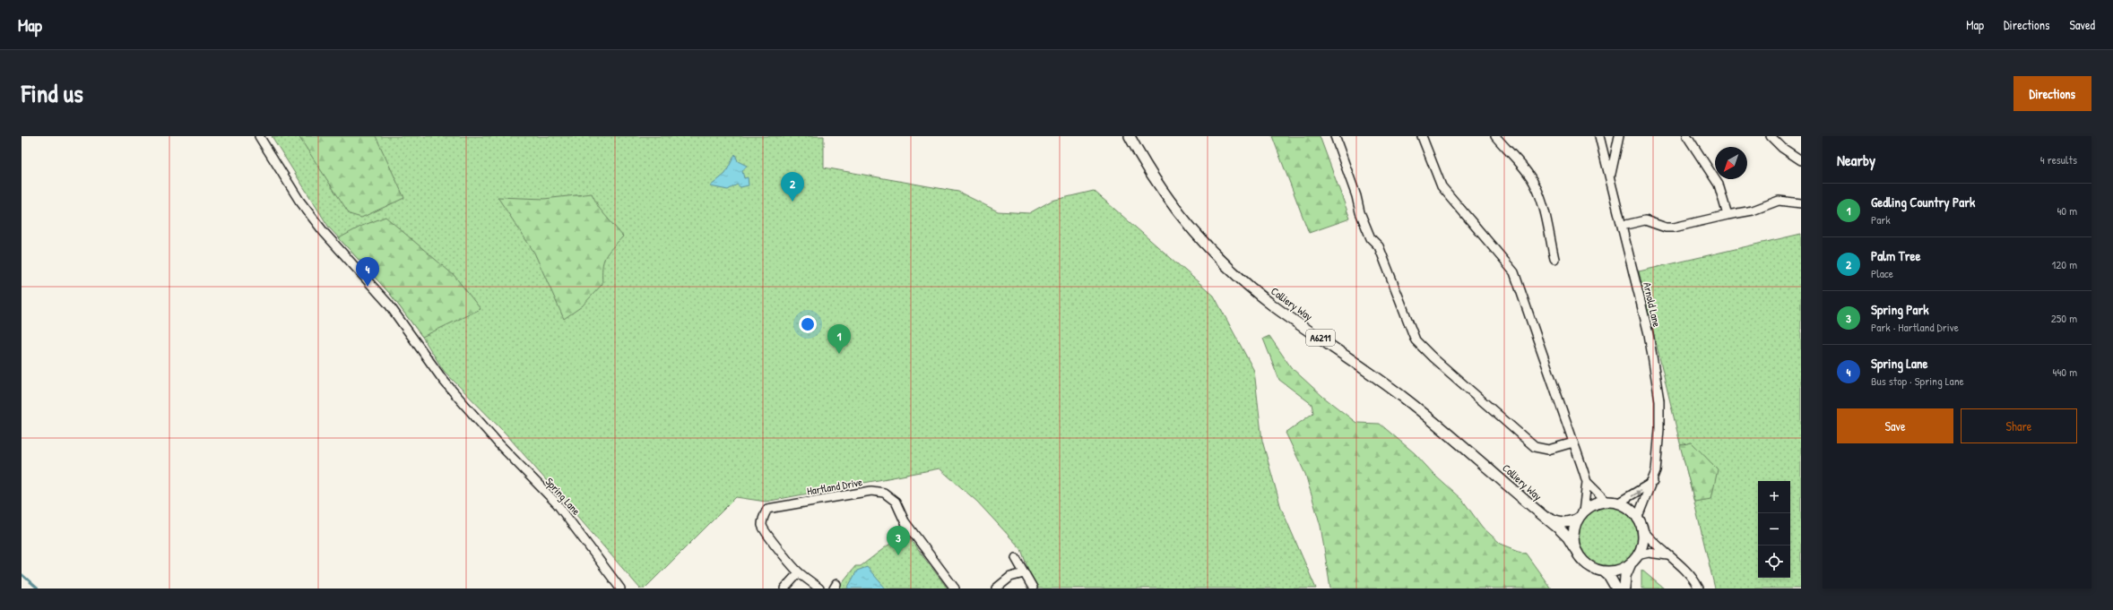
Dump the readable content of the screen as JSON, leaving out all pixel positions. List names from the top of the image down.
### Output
{
  "streets": {
    "main road": ["Colliery Way", "A6211"],
    "street": ["Arnold Lane", "Hartland Drive", "Spring Lane"]
  },
  "crossings": [
    ["Colliery Way", "Arnold Lane"]
  ],
  "north": "bottom left",
  "page": {
    "header": "Map",
    "nav": ["Map", "Directions", "Saved"],
    "title": "Find us",
    "buttons": [
      "Directions",
      ["Save", "Share"]
    ],
    "heading": ["Nearby", "4 results"],
    "pins": [
      "2",
      "4",
      "1",
      "3"
    ],
    "list": [
      {
        "mark": "1",
        "name": "Gedling Country Park",
        "note": "Park",
        "value": "40 m"
      },
      {
        "mark": "2",
        "name": "Palm Tree",
        "note": "Place",
        "value": "120 m"
      },
      {
        "mark": "3",
        "name": "Spring Park",
        "note": "Park · Hartland Drive",
        "value": "250 m"
      },
      {
        "mark": "4",
        "name": "Spring Lane",
        "note": "Bus stop · Spring Lane",
        "value": "440 m"
      }
    ],
    "map_buttons": ["+", "−"]
  }
}
